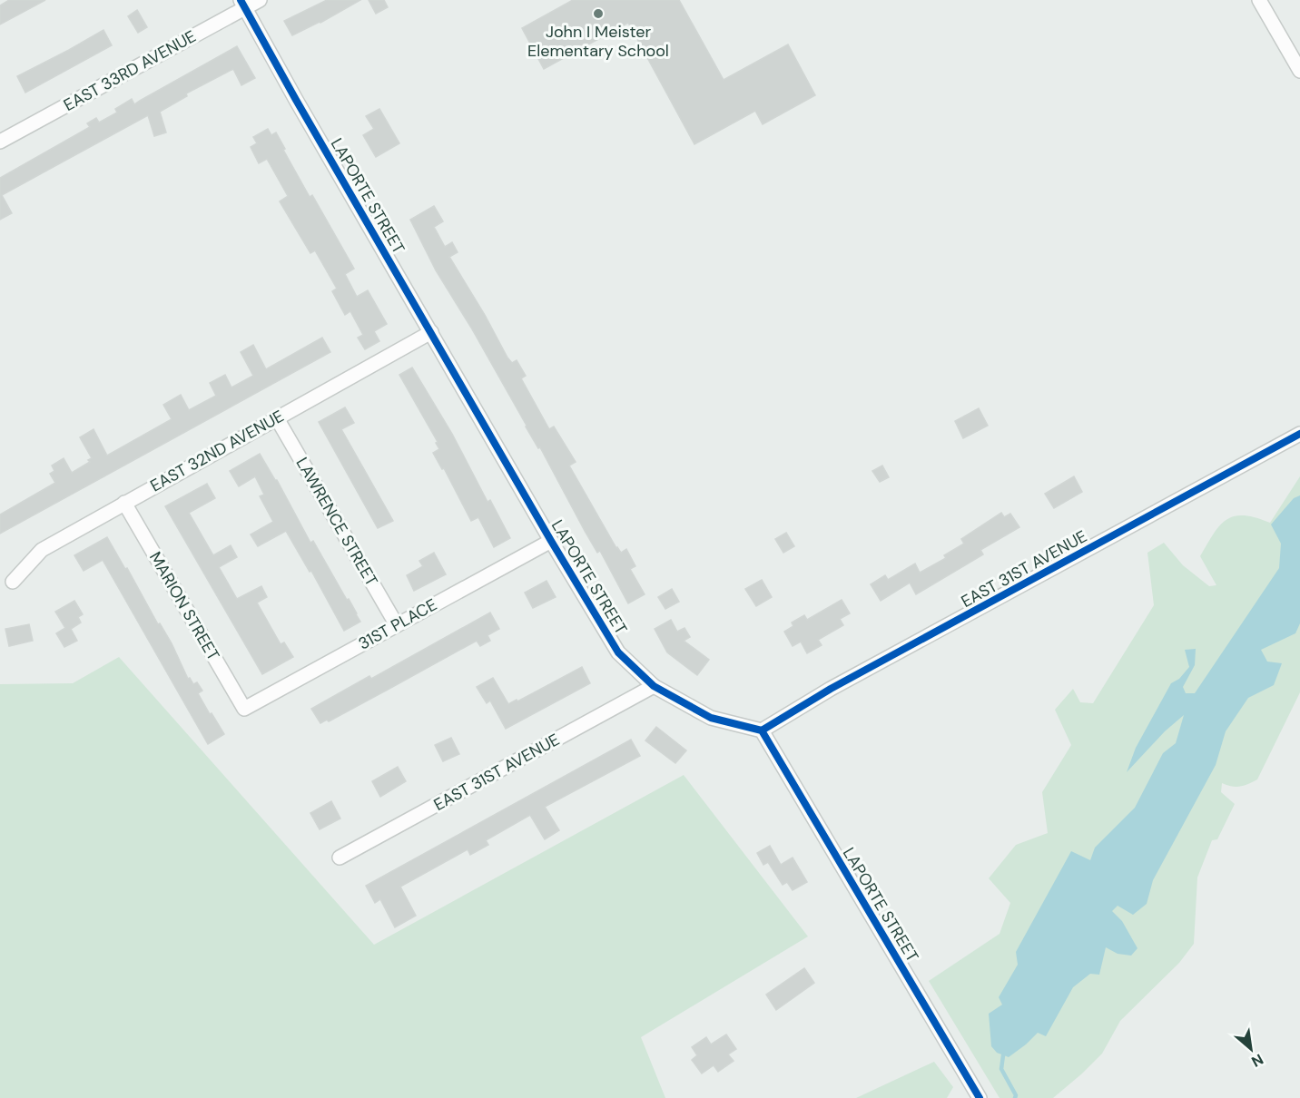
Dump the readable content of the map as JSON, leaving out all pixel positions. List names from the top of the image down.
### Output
{
  "streets": {
    "street": [
      "EAST 33RD AVENUE",
      "LAPORTE STREET",
      "EAST 32ND AVENUE",
      "LAWRENCE STREET",
      "EAST 31ST AVENUE",
      "MARION STREET",
      "31ST PLACE"
    ]
  },
  "crossings": [
    ["EAST 33RD AVENUE", "LAPORTE STREET"],
    ["LAPORTE STREET", "EAST 32ND AVENUE"],
    ["LAPORTE STREET", "EAST 31ST AVENUE"],
    ["LAPORTE STREET", "31ST PLACE"],
    ["EAST 32ND AVENUE", "LAWRENCE STREET"],
    ["EAST 32ND AVENUE", "MARION STREET"],
    ["LAWRENCE STREET", "31ST PLACE"],
    ["MARION STREET", "31ST PLACE"]
  ],
  "places": ["John I Meister Elementary School"],
  "north": "bottom right"
}
